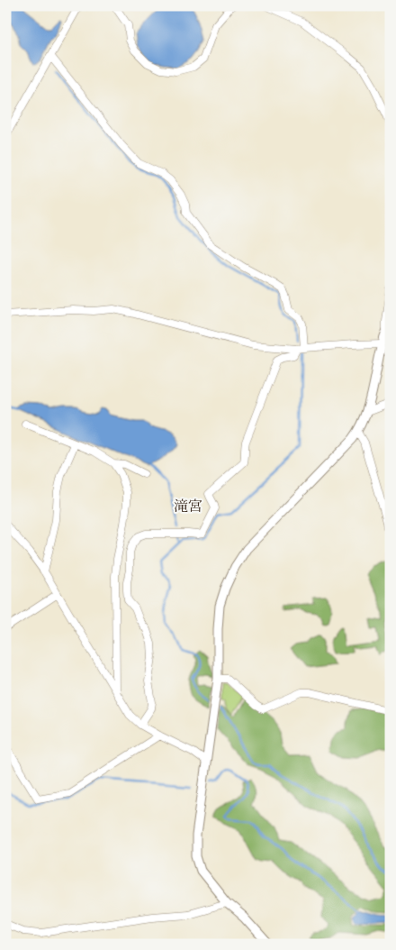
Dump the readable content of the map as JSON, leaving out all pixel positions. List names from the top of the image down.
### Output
{
  "districts": ["滝宮"]
}
